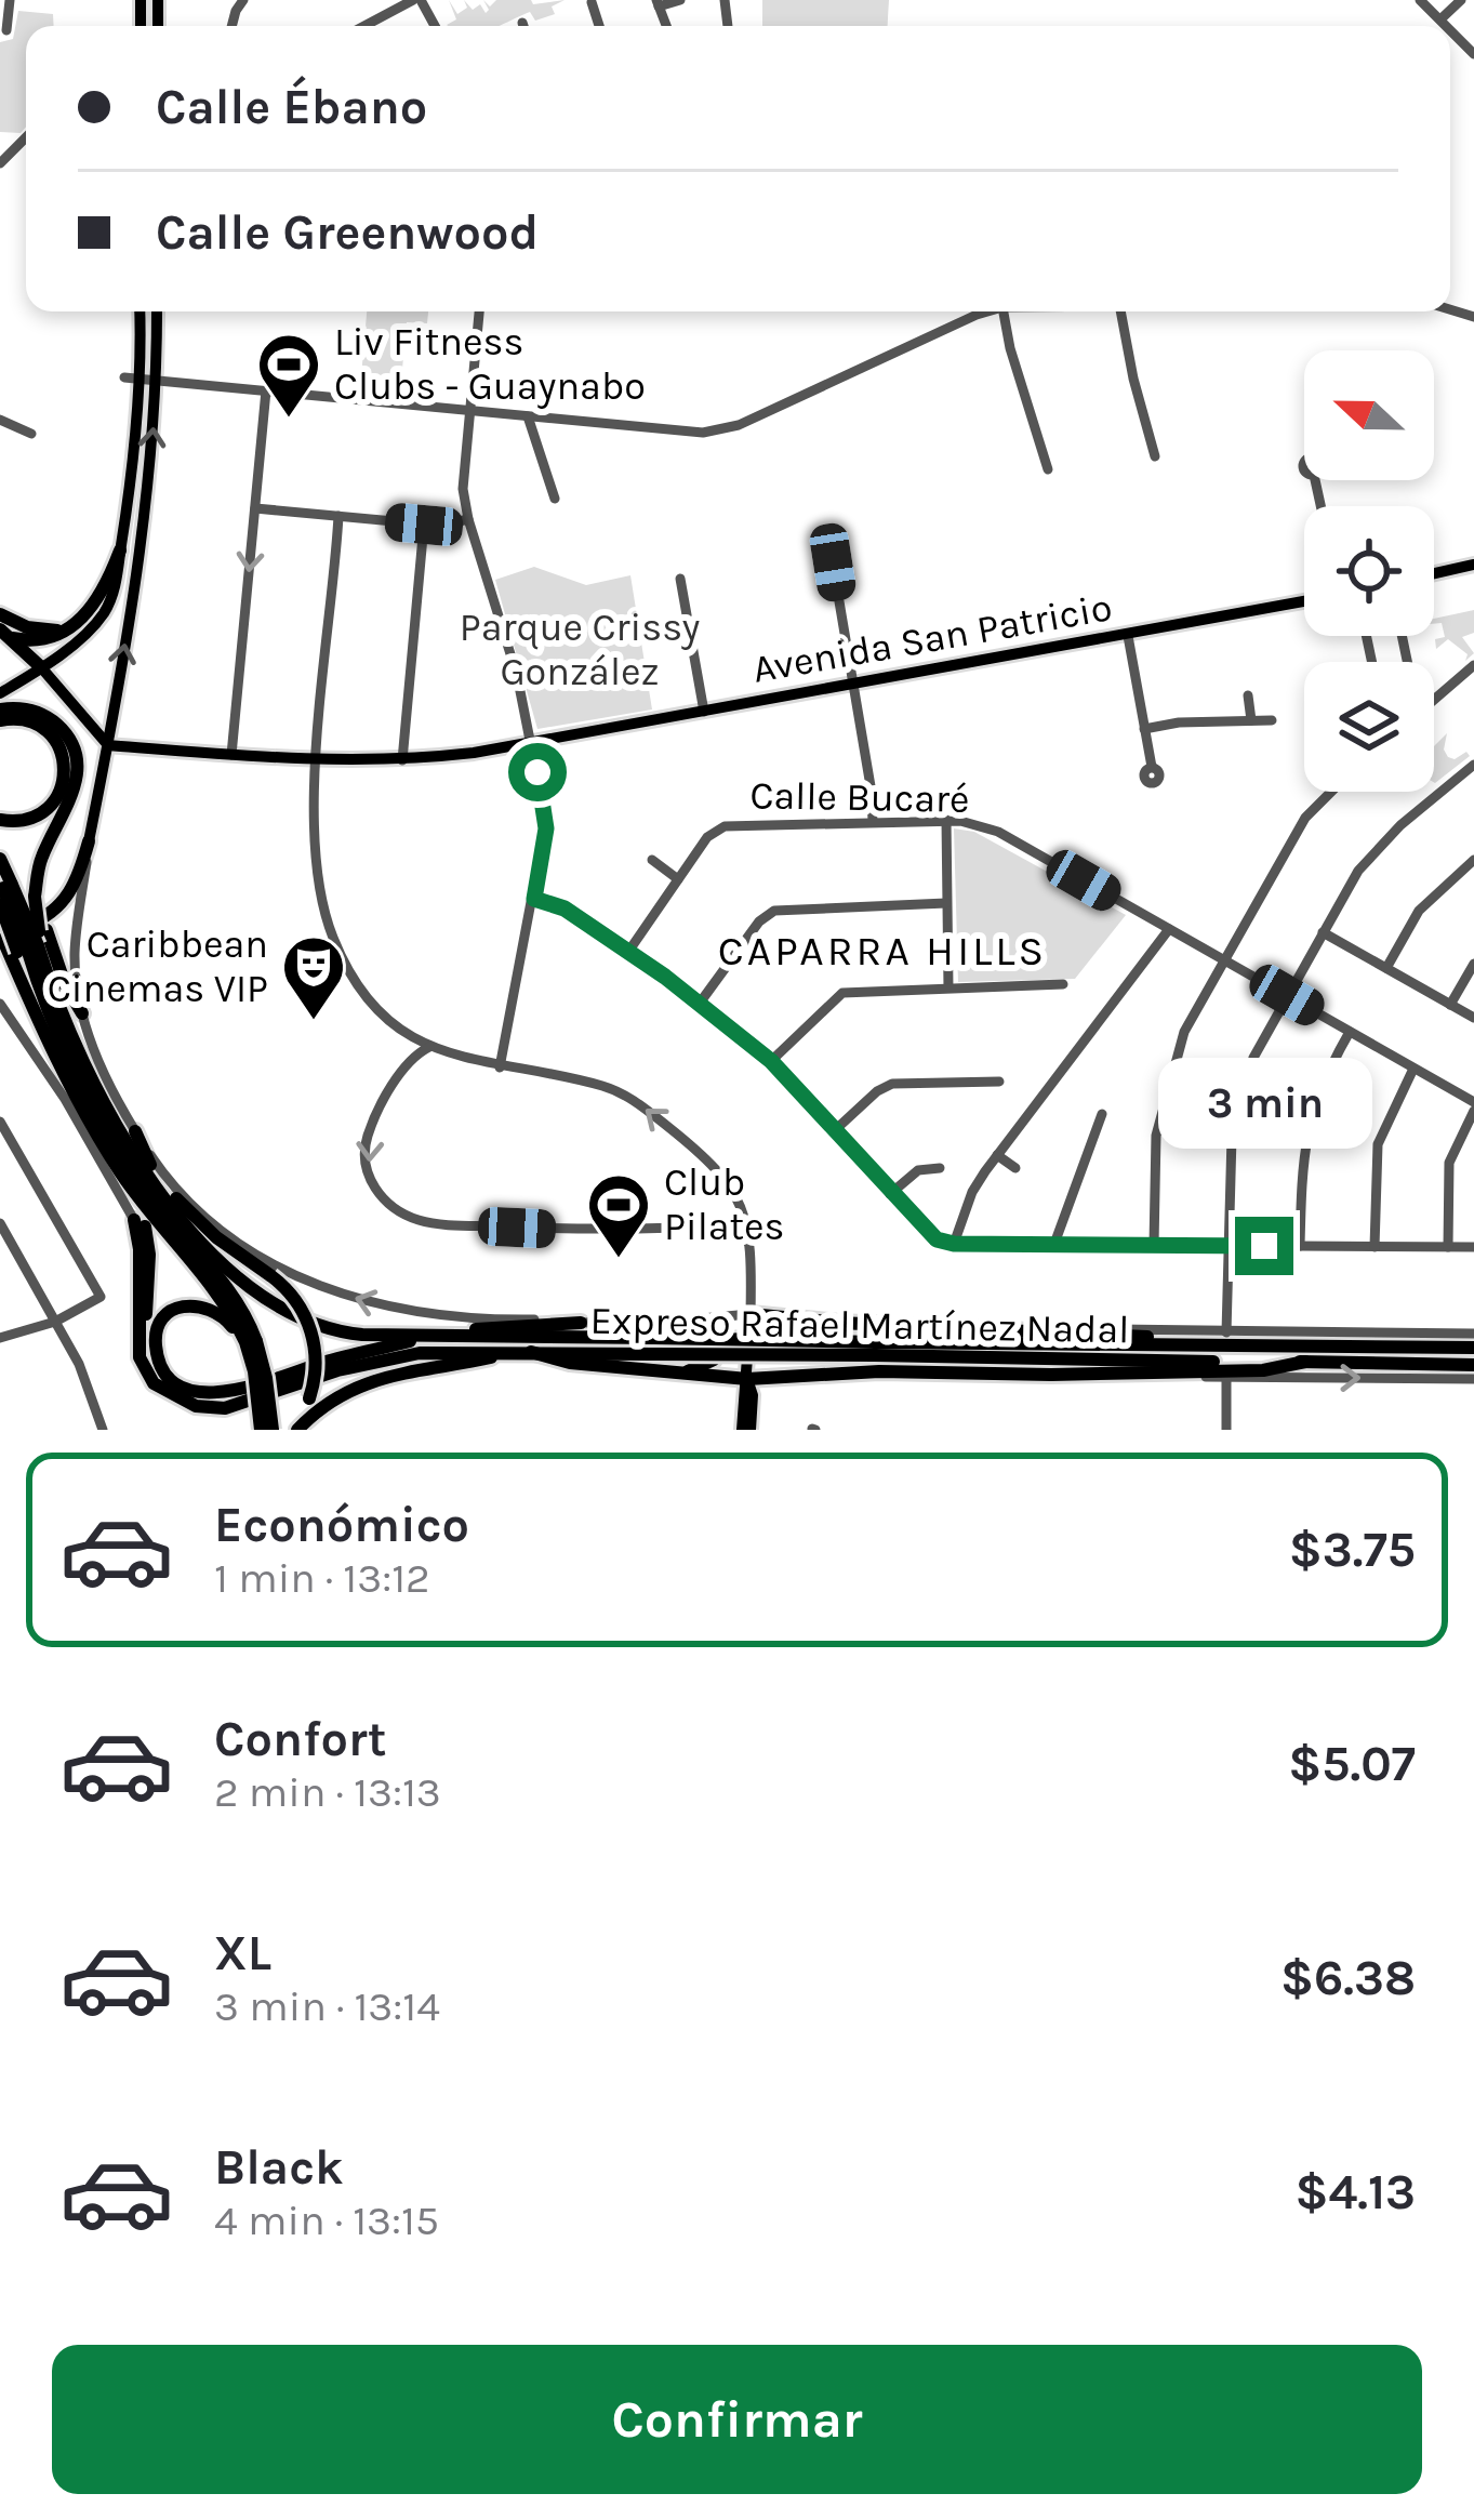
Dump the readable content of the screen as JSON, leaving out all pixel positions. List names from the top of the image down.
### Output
{
  "streets": {
    "highway": ["Expreso Rafael Martínez Nadal"],
    "main road": ["Avenida San Patricio"],
    "street": ["Calle Bucaré"]
  },
  "districts": ["CAPARRA HILLS"],
  "parks": ["Parque Crissy González"],
  "places": {
    "sports": ["Liv Fitness Clubs - Guaynabo", "Club Pilates"],
    "theatre": ["Caribbean Cinemas VIP"]
  },
  "north": "left",
  "page": {
    "banner": ["Calle Ébano", "Calle Greenwood"],
    "bubble": "3 min",
    "list": [
      {
        "name": "Económico",
        "note": "1 min · 13:12",
        "value": "$3.75"
      },
      {
        "name": "Confort",
        "note": "2 min · 13:13",
        "value": "$5.07"
      },
      {
        "name": "XL",
        "note": "3 min · 13:14",
        "value": "$6.38"
      },
      {
        "name": "Black",
        "note": "4 min · 13:15",
        "value": "$4.13"
      }
    ],
    "buttons": "Confirmar"
  }
}
